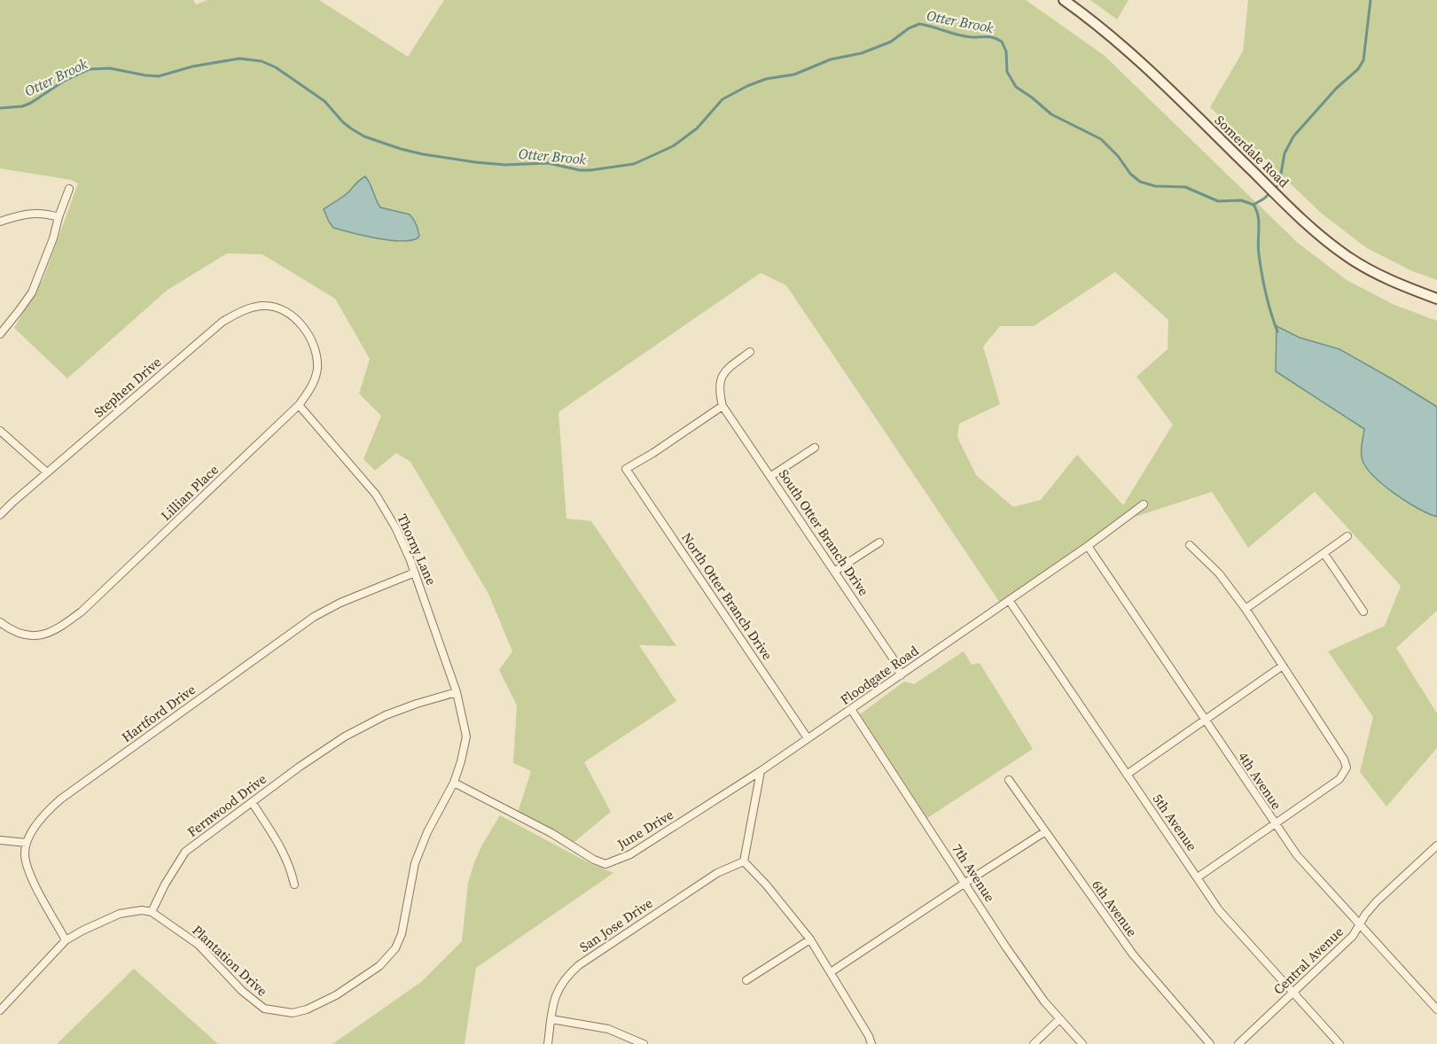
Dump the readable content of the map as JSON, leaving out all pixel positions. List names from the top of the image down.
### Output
{
  "streets": {
    "main road": ["Somerdale Road"],
    "street": [
      "Stephen Drive",
      "Lillian Place",
      "South Otter Branch Drive",
      "Thorny Lane",
      "North Otter Branch Drive",
      "Floodgate Road",
      "Hartford Drive",
      "4th Avenue",
      "Fernwood Drive",
      "5th Avenue",
      "June Drive",
      "7th Avenue",
      "6th Avenue",
      "San Jose Drive",
      "Plantation Drive",
      "Central Avenue"
    ]
  },
  "crossings": [
    ["Stephen Drive", "Lillian Place"],
    ["Lillian Place", "Thorny Lane"],
    ["South Otter Branch Drive", "North Otter Branch Drive"],
    ["South Otter Branch Drive", "Floodgate Road"],
    ["Thorny Lane", "Hartford Drive"],
    ["Thorny Lane", "Fernwood Drive"],
    ["Thorny Lane", "Plantation Drive"],
    ["North Otter Branch Drive", "Floodgate Road"],
    ["Floodgate Road", "4th Avenue"],
    ["Floodgate Road", "5th Avenue"],
    ["Floodgate Road", "June Drive"],
    ["Floodgate Road", "7th Avenue"],
    ["4th Avenue", "Central Avenue"],
    ["Fernwood Drive", "Plantation Drive"],
    ["5th Avenue", "Central Avenue"],
    ["June Drive", "Plantation Drive"]
  ],
  "water": ["Otter Brook"]
}
